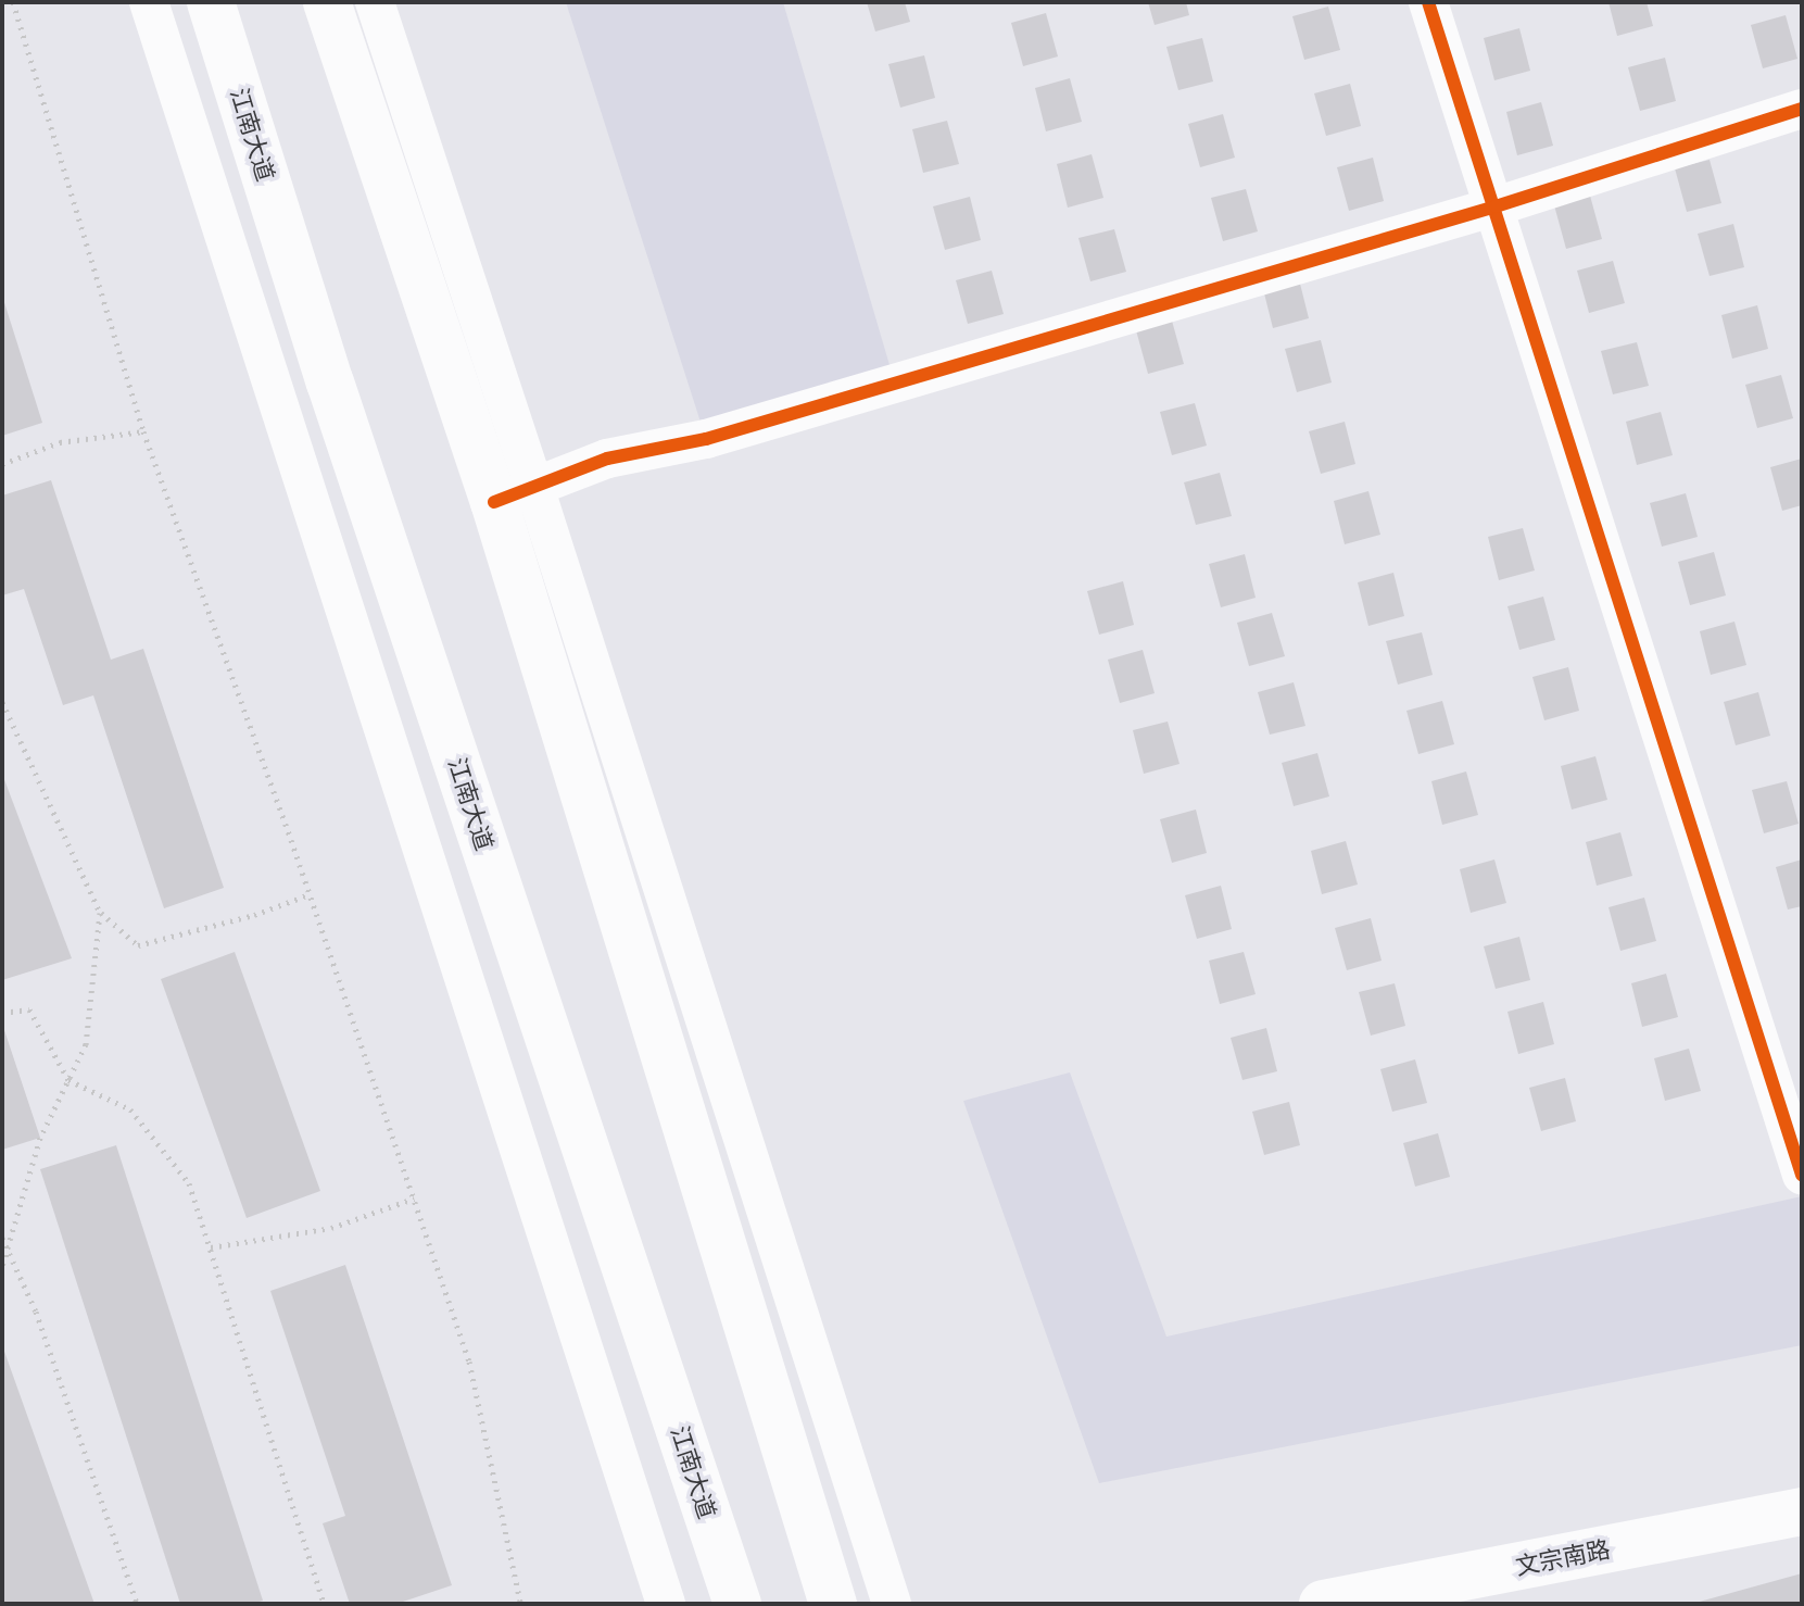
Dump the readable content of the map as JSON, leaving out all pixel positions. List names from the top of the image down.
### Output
{
  "streets": {
    "main road": ["江南大道", "文宗南路"]
  }
}
